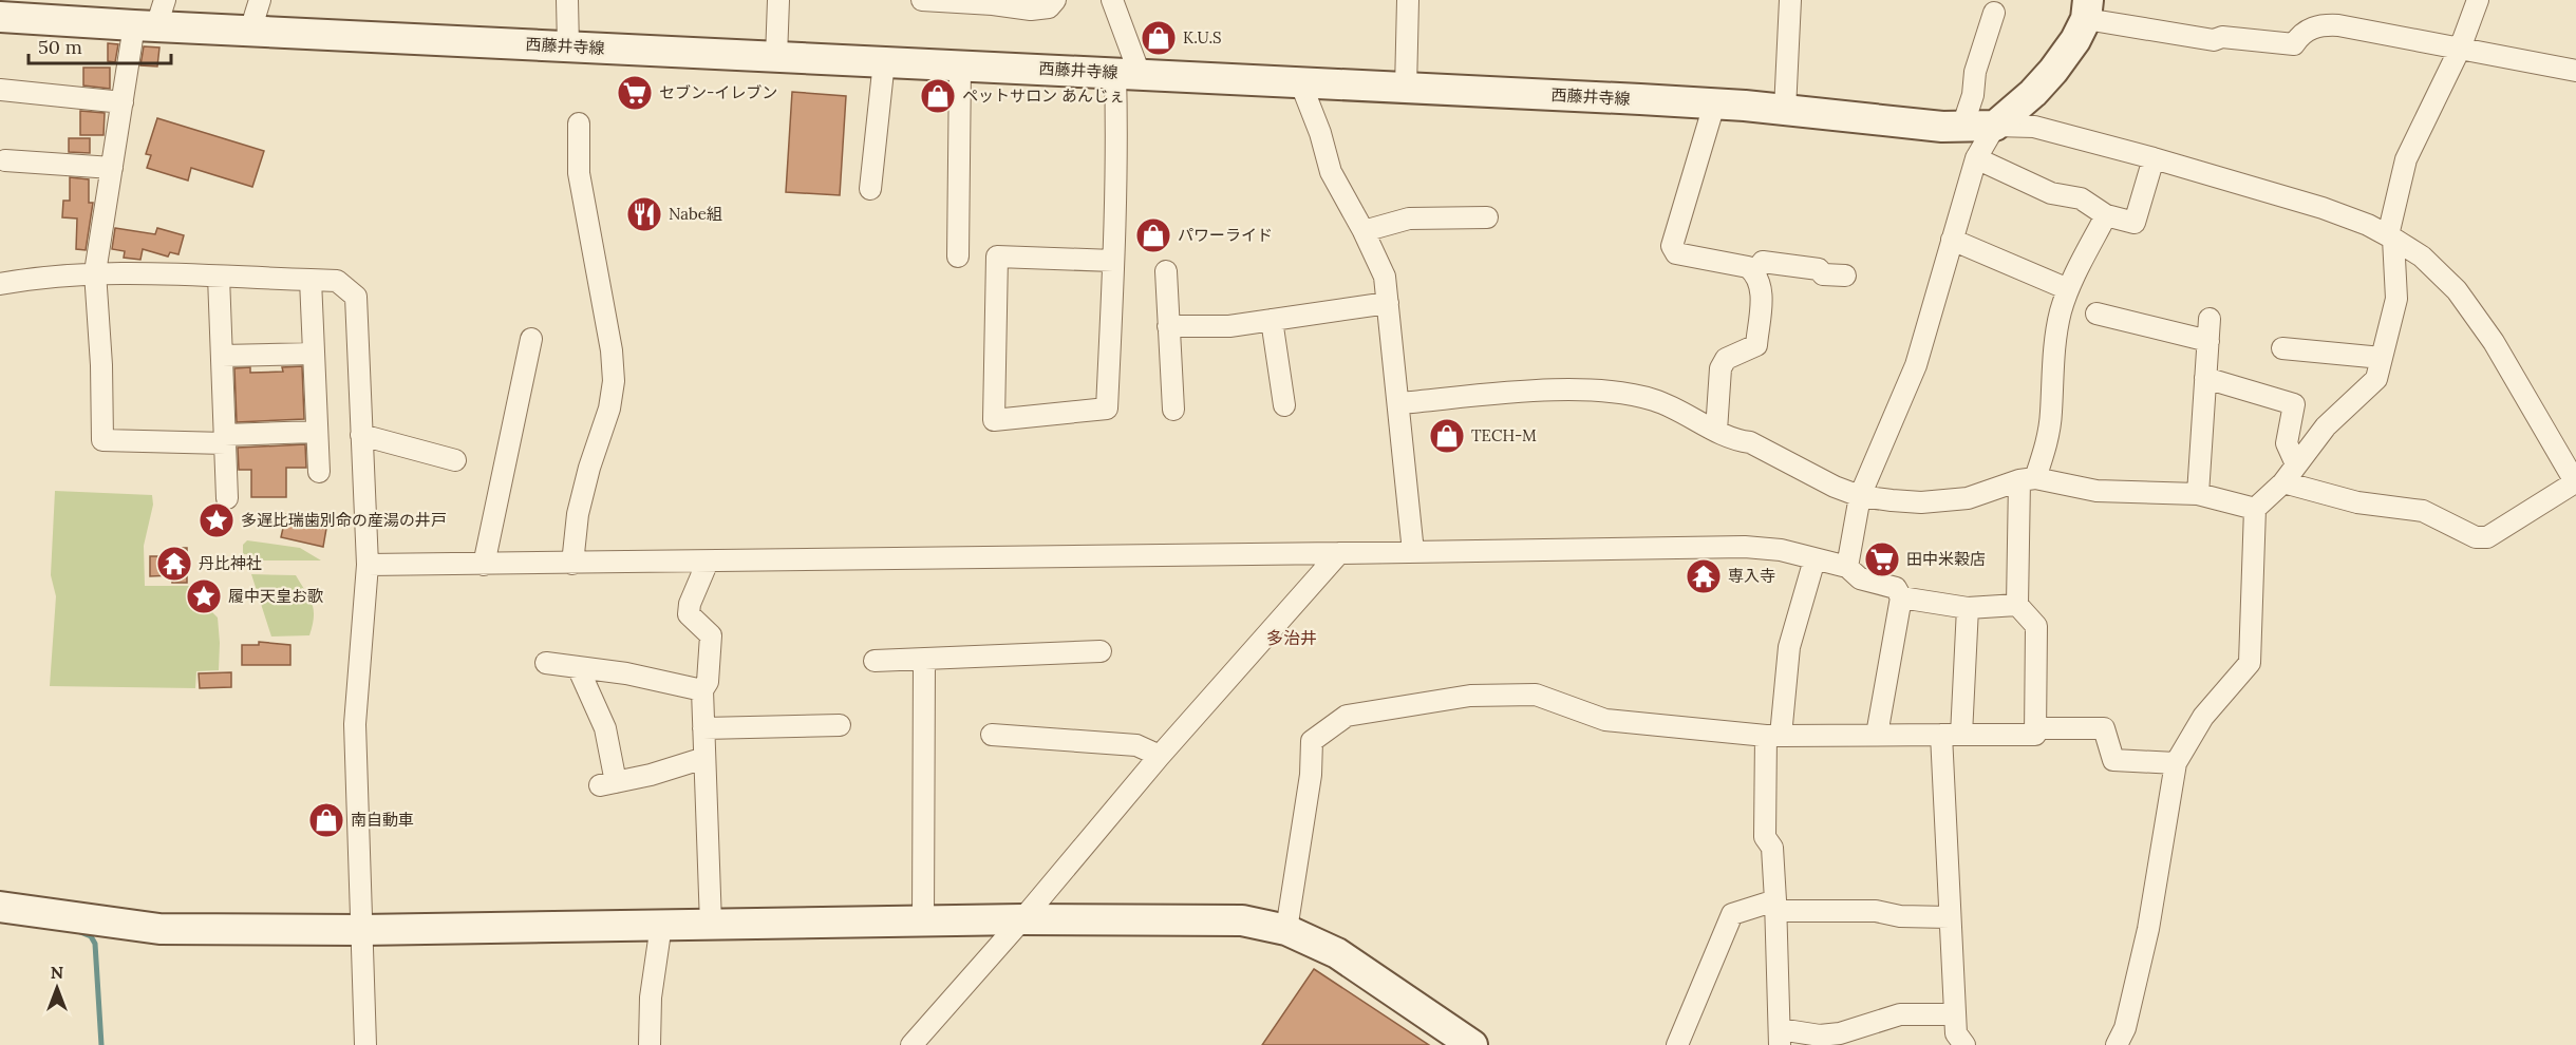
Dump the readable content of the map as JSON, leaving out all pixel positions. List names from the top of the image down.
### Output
{
  "streets": {
    "main road": ["西藤井寺線"]
  },
  "districts": ["多治井"],
  "places": {
    "shop": [
      "K.U.S",
      "ペットサロン あんじぇ",
      "パワーライド",
      "TECH-M",
      "南自動車"
    ],
    "supermarket": ["セブン-イレブン", "田中米穀店"],
    "restaurant": ["Nabe組"],
    "place": ["多遅比瑞歯別命の産湯の井戸", "履中天皇お歌"],
    "temple": ["丹比神社", "専入寺"]
  },
  "scale_bar": "50 m",
  "north": "top"
}
